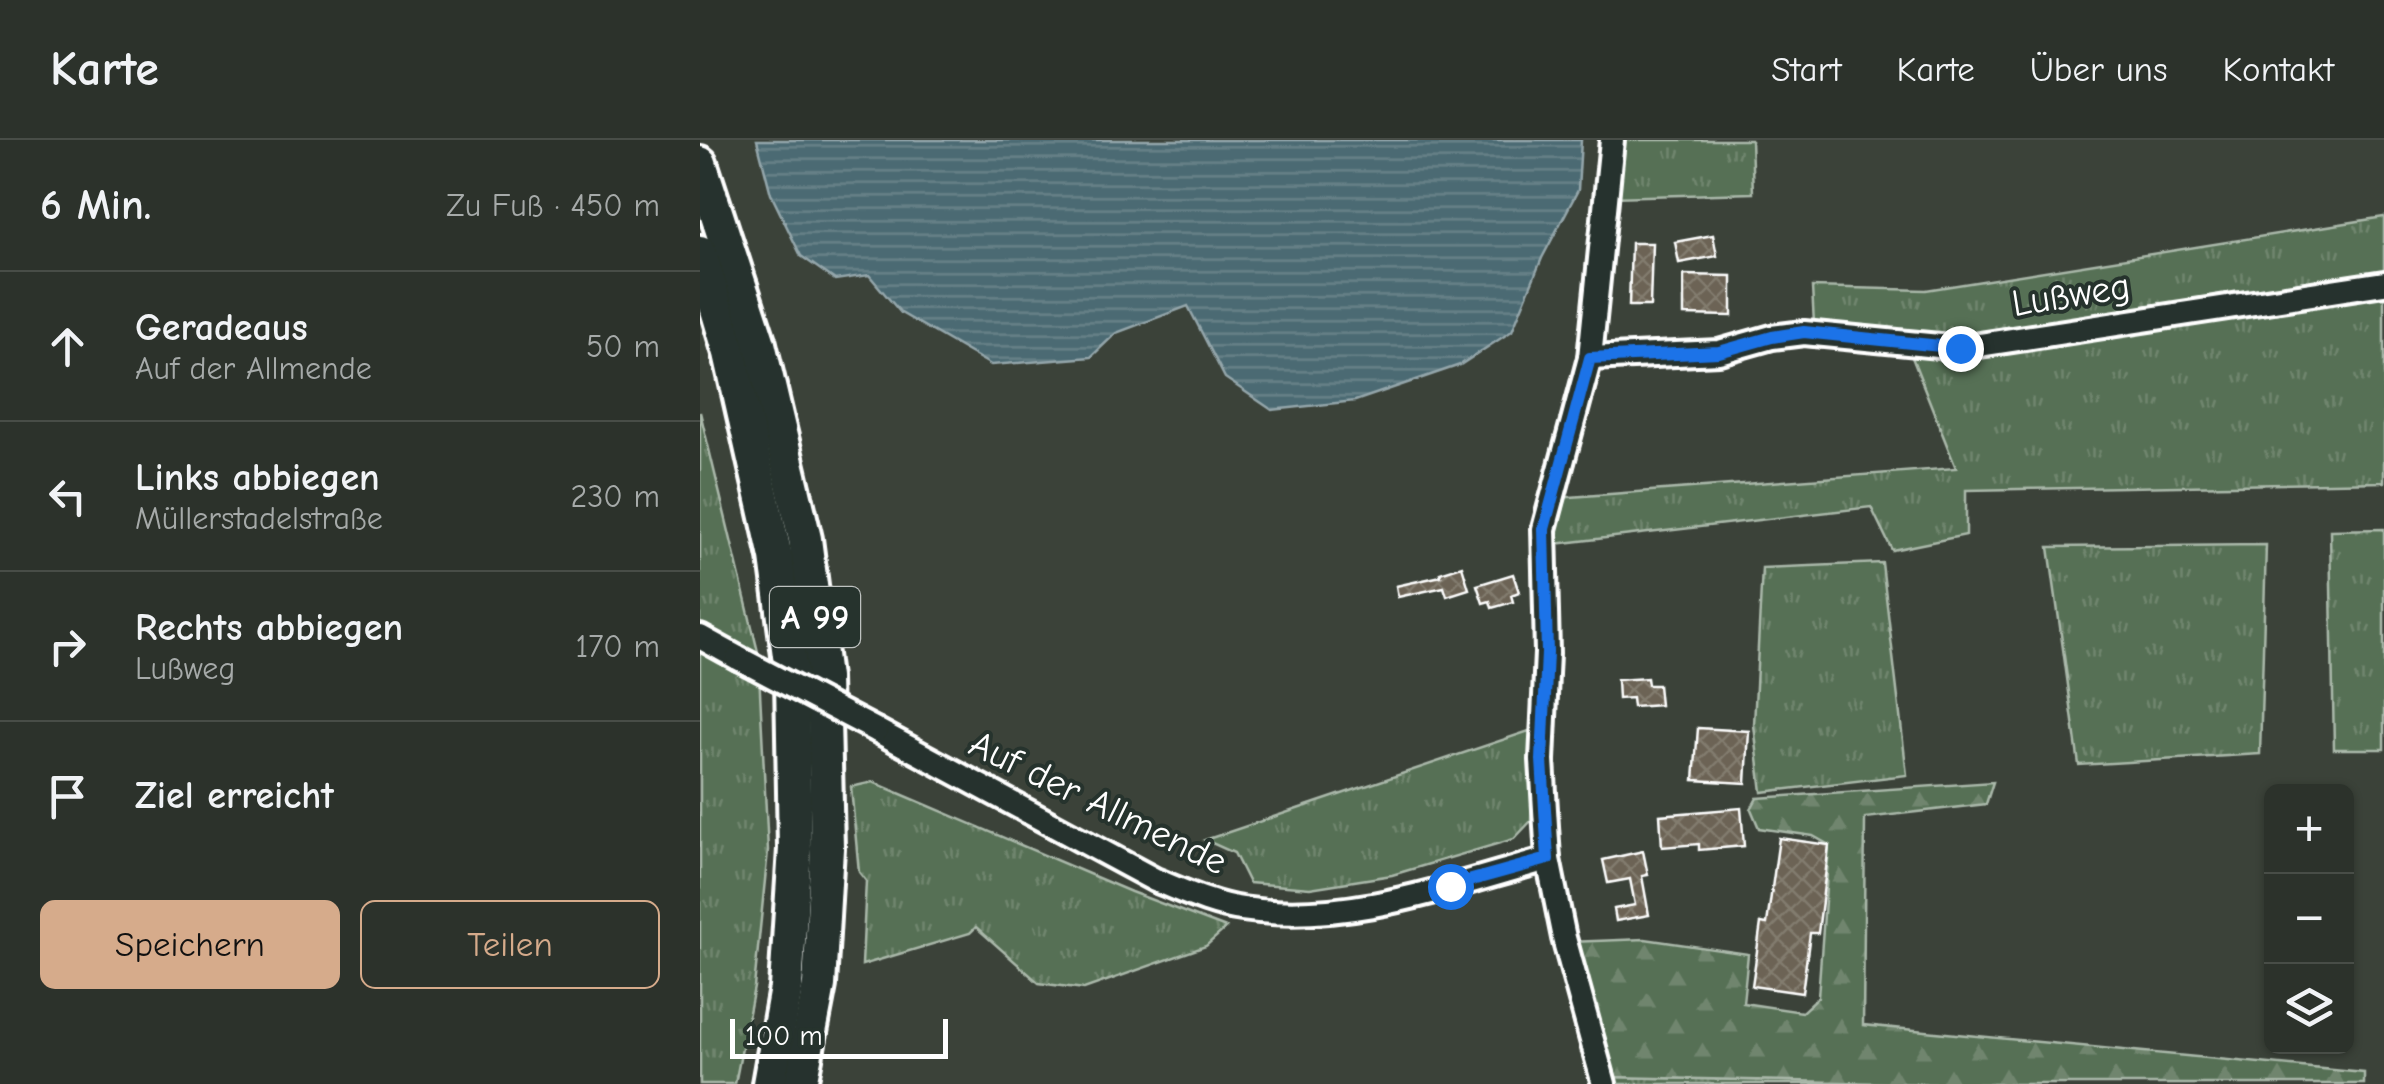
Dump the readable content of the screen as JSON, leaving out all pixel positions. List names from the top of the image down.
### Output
{
  "streets": {
    "highway": ["A 99"],
    "street": ["Lußweg", "Auf der Allmende"]
  },
  "scale_bar": "100 m",
  "page": {
    "header": "Karte",
    "nav": [
      "Start",
      "Karte",
      "Über uns",
      "Kontakt"
    ],
    "heading": ["6 Min.", "Zu Fuß · 450 m"],
    "list": [
      ["Geradeaus", "Auf der Allmende", "50 m"],
      ["Links abbiegen", "Müllerstadelstraße", "230 m"],
      ["Rechts abbiegen", "Lußweg", "170 m"],
      "Ziel erreicht"
    ],
    "map_buttons": ["+", "−"],
    "buttons": ["Speichern", "Teilen"],
    "scale": "100 m"
  }
}
